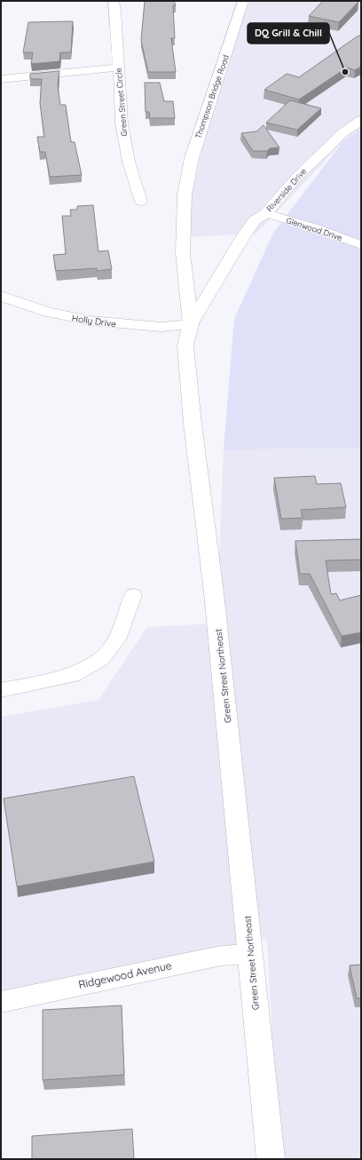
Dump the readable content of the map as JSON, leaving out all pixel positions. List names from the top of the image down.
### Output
{
  "streets": {
    "main road": [
      "Thompson Bridge Road",
      "Riverside Drive",
      "Holly Drive",
      "Green Street Northeast"
    ],
    "street": ["Green Street Circle", "Glenwood Drive", "Ridgewood Avenue"]
  },
  "crossings": [
    ["Thompson Bridge Road", "Green Street Northeast"],
    ["Riverside Drive", "Glenwood Drive"],
    ["Riverside Drive", "Holly Drive"],
    ["Riverside Drive", "Green Street Northeast"],
    ["Holly Drive", "Green Street Northeast"],
    ["Green Street Northeast", "Ridgewood Avenue"]
  ],
  "places": ["DQ Grill & Chill"]
}
